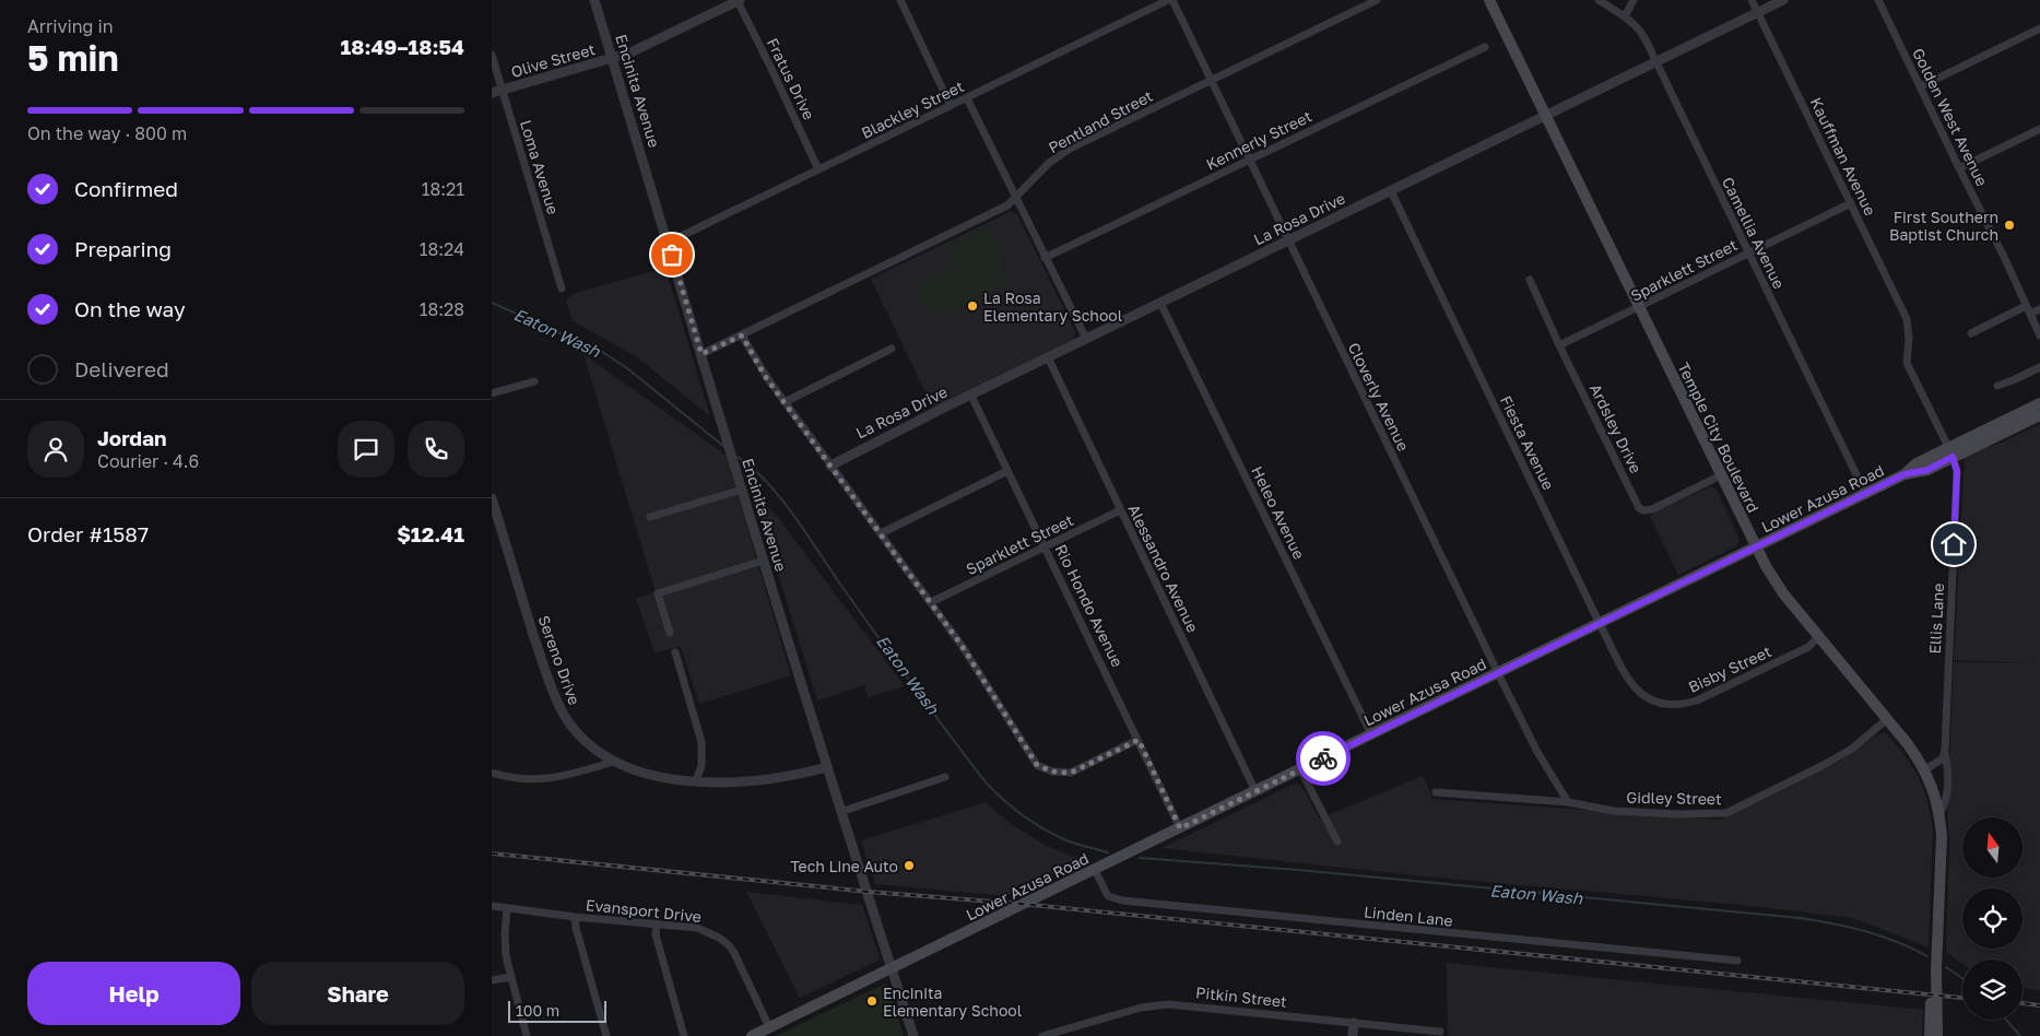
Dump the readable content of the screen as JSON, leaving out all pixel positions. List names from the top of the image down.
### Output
{
  "streets": {
    "main road": ["Temple City Boulevard", "Lower Azusa Road"],
    "street": [
      "Olive Street",
      "Fratus Drive",
      "Encinita Avenue",
      "Blackley Street",
      "Golden West Avenue",
      "Pentland Street",
      "Kennerly Street",
      "Kauffman Avenue",
      "Loma Avenue",
      "La Rosa Drive",
      "Camellia Avenue",
      "Sparklett Street",
      "Cloverly Avenue",
      "Ardsley Drive",
      "Fiesta Avenue",
      "Heleo Avenue",
      "Alessandro Avenue",
      "Rio Hondo Avenue",
      "Ellis Lane",
      "Sereno Drive",
      "Bisby Street",
      "Gidley Street",
      "Evansport Drive",
      "Linden Lane",
      "Pitkin Street"
    ]
  },
  "crossings": [
    ["Olive Street", "Fratus Drive"],
    ["Olive Street", "Encinita Avenue"],
    ["Olive Street", "Loma Avenue"],
    ["Fratus Drive", "Blackley Street"],
    ["Encinita Avenue", "Blackley Street"],
    ["Encinita Avenue", "Pentland Street"],
    ["Encinita Avenue", "Lower Azusa Road"],
    ["Encinita Avenue", "Sereno Drive"],
    ["Blackley Street", "Cloverly Avenue"],
    ["Pentland Street", "Cloverly Avenue"],
    ["Kennerly Street", "Cloverly Avenue"],
    ["Kauffman Avenue", "La Rosa Drive"],
    ["Kauffman Avenue", "Sparklett Street"],
    ["Kauffman Avenue", "Lower Azusa Road"],
    ["Kauffman Avenue", "Ellis Lane"],
    ["La Rosa Drive", "Camellia Avenue"],
    ["La Rosa Drive", "Cloverly Avenue"],
    ["La Rosa Drive", "Temple City Boulevard"],
    ["La Rosa Drive", "Fiesta Avenue"],
    ["La Rosa Drive", "Heleo Avenue"],
    ["La Rosa Drive", "Alessandro Avenue"],
    ["La Rosa Drive", "Rio Hondo Avenue"],
    ["Camellia Avenue", "Sparklett Street"],
    ["Camellia Avenue", "Lower Azusa Road"],
    ["Sparklett Street", "Ardsley Drive"],
    ["Sparklett Street", "Temple City Boulevard"],
    ["Sparklett Street", "Alessandro Avenue"],
    ["Sparklett Street", "Rio Hondo Avenue"],
    ["Cloverly Avenue", "Lower Azusa Road"],
    ["Cloverly Avenue", "Gidley Street"],
    ["Ardsley Drive", "Temple City Boulevard"],
    ["Temple City Boulevard", "Lower Azusa Road"],
    ["Temple City Boulevard", "Ellis Lane"],
    ["Temple City Boulevard", "Bisby Street"],
    ["Temple City Boulevard", "Gidley Street"],
    ["Fiesta Avenue", "Lower Azusa Road"],
    ["Fiesta Avenue", "Bisby Street"],
    ["Lower Azusa Road", "Heleo Avenue"],
    ["Lower Azusa Road", "Alessandro Avenue"],
    ["Lower Azusa Road", "Rio Hondo Avenue"],
    ["Lower Azusa Road", "Ellis Lane"],
    ["Lower Azusa Road", "Evansport Drive"],
    ["Lower Azusa Road", "Linden Lane"]
  ],
  "water": ["Eaton Wash"],
  "places": [
    "First Southern Baptist Church",
    "La Rosa Elementary School",
    "Tech Line Auto",
    "Encinita Elementary School"
  ],
  "scale_bar": "100 m",
  "north": "top",
  "page": {
    "heading": ["5 min", "Arriving in", "18:49–18:54"],
    "panel": [
      "Jordan",
      "Courier · 4.6",
      "Order #1587",
      "$12.41"
    ],
    "bar": "On the way · 800 m",
    "list": [
      ["Confirmed", "18:21"],
      ["Preparing", "18:24"],
      ["On the way", "18:28"],
      "Delivered"
    ],
    "buttons": ["Help", "Share"],
    "scale": "100 m"
  }
}
